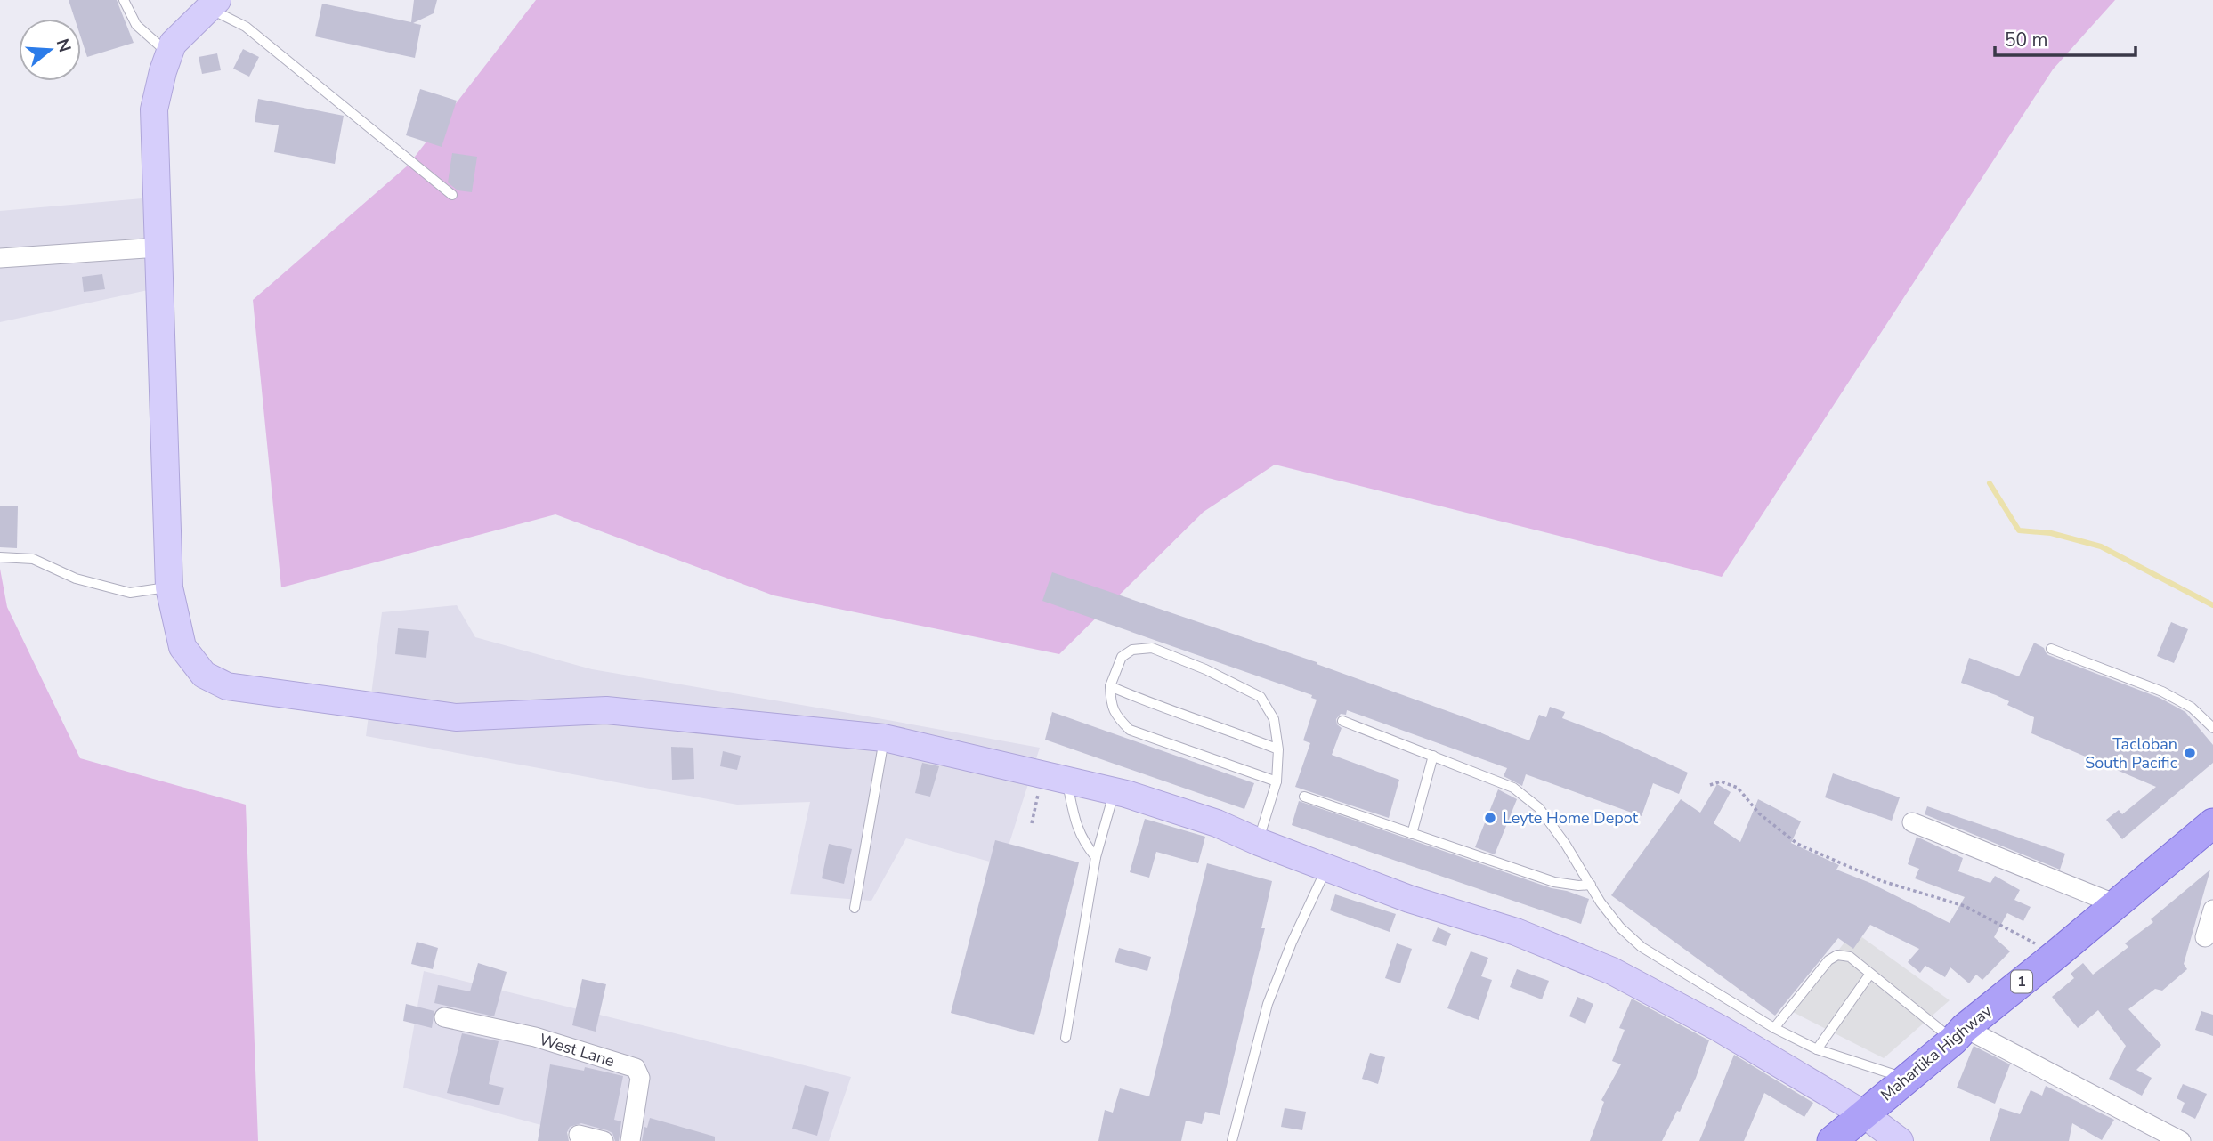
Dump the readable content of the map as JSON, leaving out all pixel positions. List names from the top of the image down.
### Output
{
  "streets": {
    "main road": ["1", "Maharlika Highway"],
    "street": ["West Lane"]
  },
  "places": ["Tacloban South Pacific", "Leyte Home Depot"],
  "scale_bar": "50 m",
  "north": "right"
}
